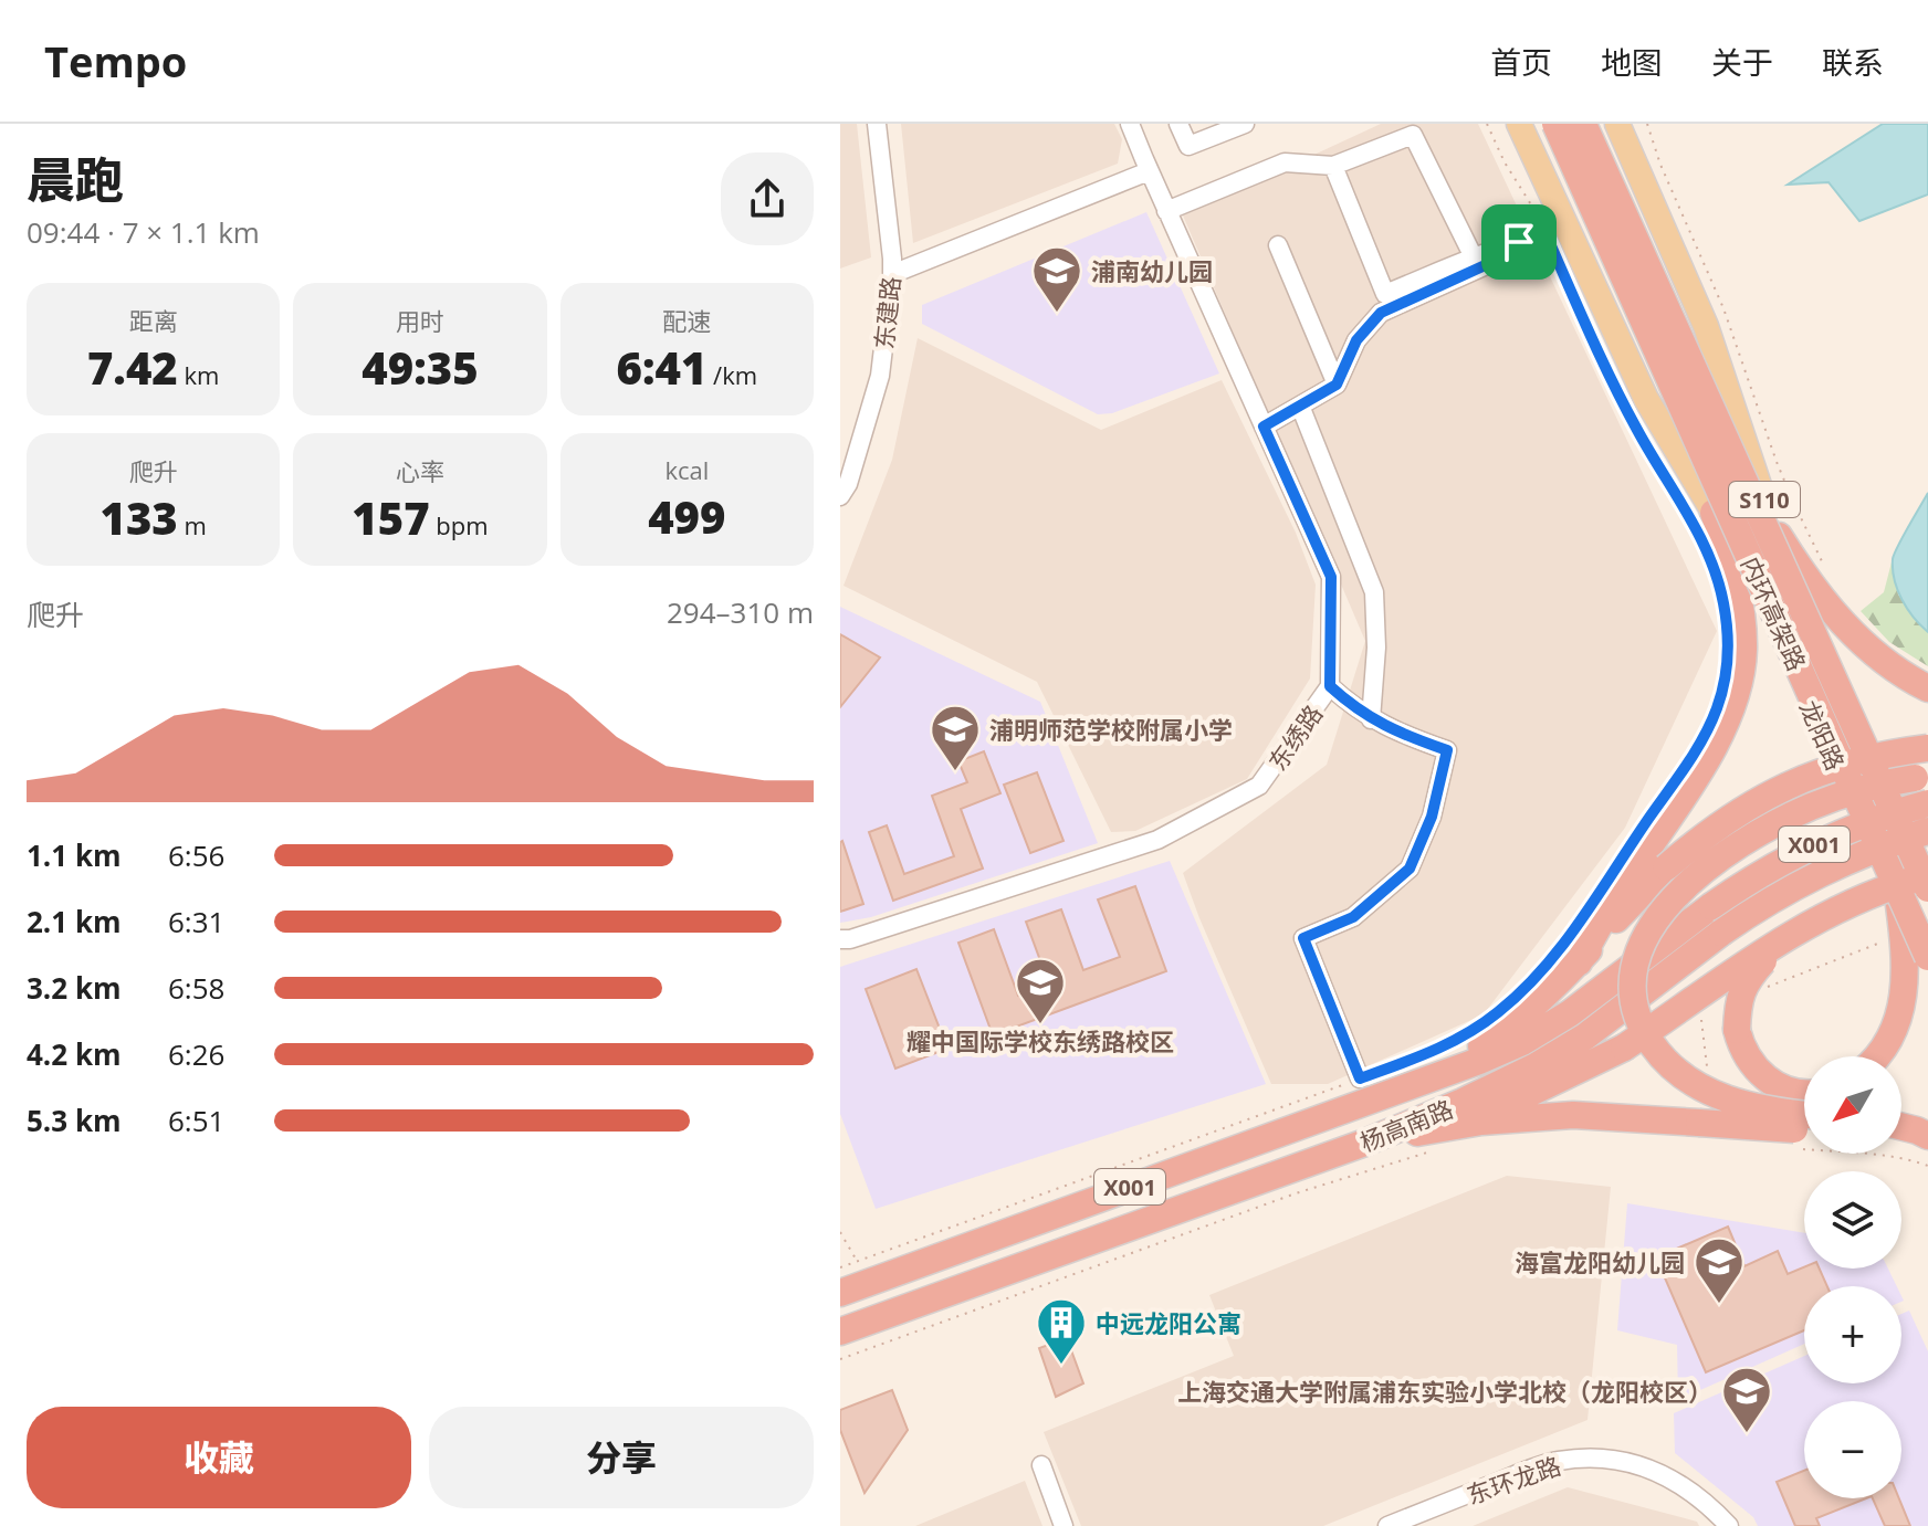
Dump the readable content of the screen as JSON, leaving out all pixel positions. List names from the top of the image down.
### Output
{
  "streets": {
    "highway": ["内环高架路", "X001", "杨高南路"],
    "main road": ["S110", "龙阳路"],
    "street": ["东建路", "东绣路", "东环龙路"]
  },
  "places": {
    "school or university": [
      "浦南幼儿园",
      "浦明师范学校附属小学",
      "耀中国际学校东绣路校区",
      "海富龙阳幼儿园",
      "上海交通大学附属浦东实验小学北校（龙阳校区）"
    ],
    "building": ["中远龙阳公寓"]
  },
  "north": "bottom left",
  "page": {
    "header": "Tempo",
    "nav": [
      "首页",
      "地图",
      "关于",
      "联系"
    ],
    "heading": ["晨跑", "09:44 · 7 × 1.1 km"],
    "stats": [
      ["距离", "7.42 km"],
      ["用时", "49:35"],
      ["配速", "6:41 /km"],
      ["爬升", "133 m"],
      ["心率", "157 bpm"],
      ["kcal", "499"]
    ],
    "chart": ["爬升", "294–310 m"],
    "list": [
      {
        "name": "1.1 km",
        "note": "6:56"
      },
      {
        "name": "2.1 km",
        "note": "6:31"
      },
      {
        "name": "3.2 km",
        "note": "6:58"
      },
      {
        "name": "4.2 km",
        "note": "6:26"
      },
      {
        "name": "5.3 km",
        "note": "6:51"
      }
    ],
    "map_buttons": ["+", "−"],
    "buttons": ["收藏", "分享"]
  }
}
